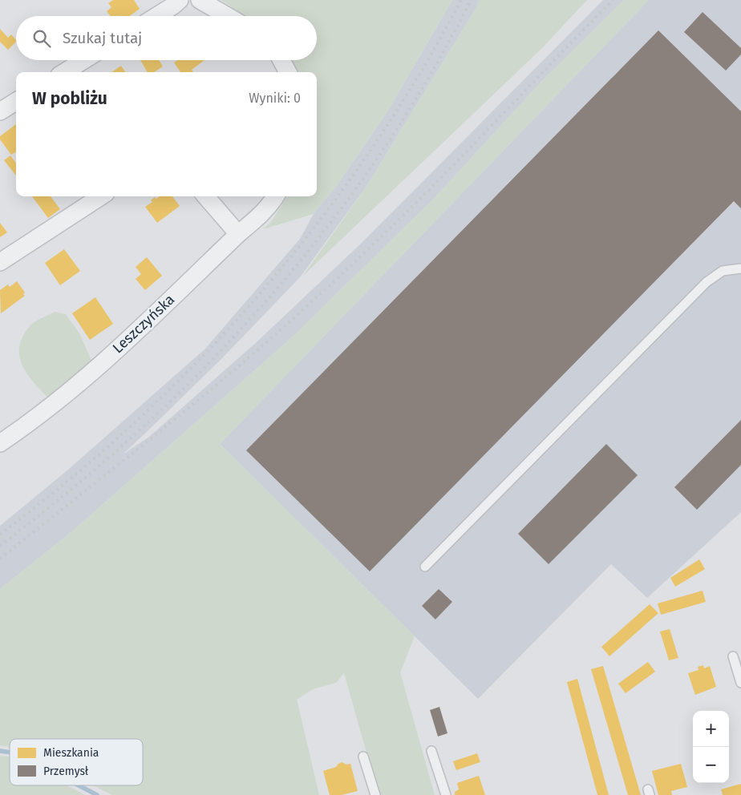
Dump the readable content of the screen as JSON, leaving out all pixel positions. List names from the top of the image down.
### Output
{
  "streets": {
    "street": ["Leszczyńska"]
  },
  "legend": ["Mieszkania", "Przemysł"],
  "page": {
    "search": "Szukaj tutaj",
    "heading": ["W pobliżu", "Wyniki: 0"],
    "map_buttons": ["+", "−"]
  }
}
